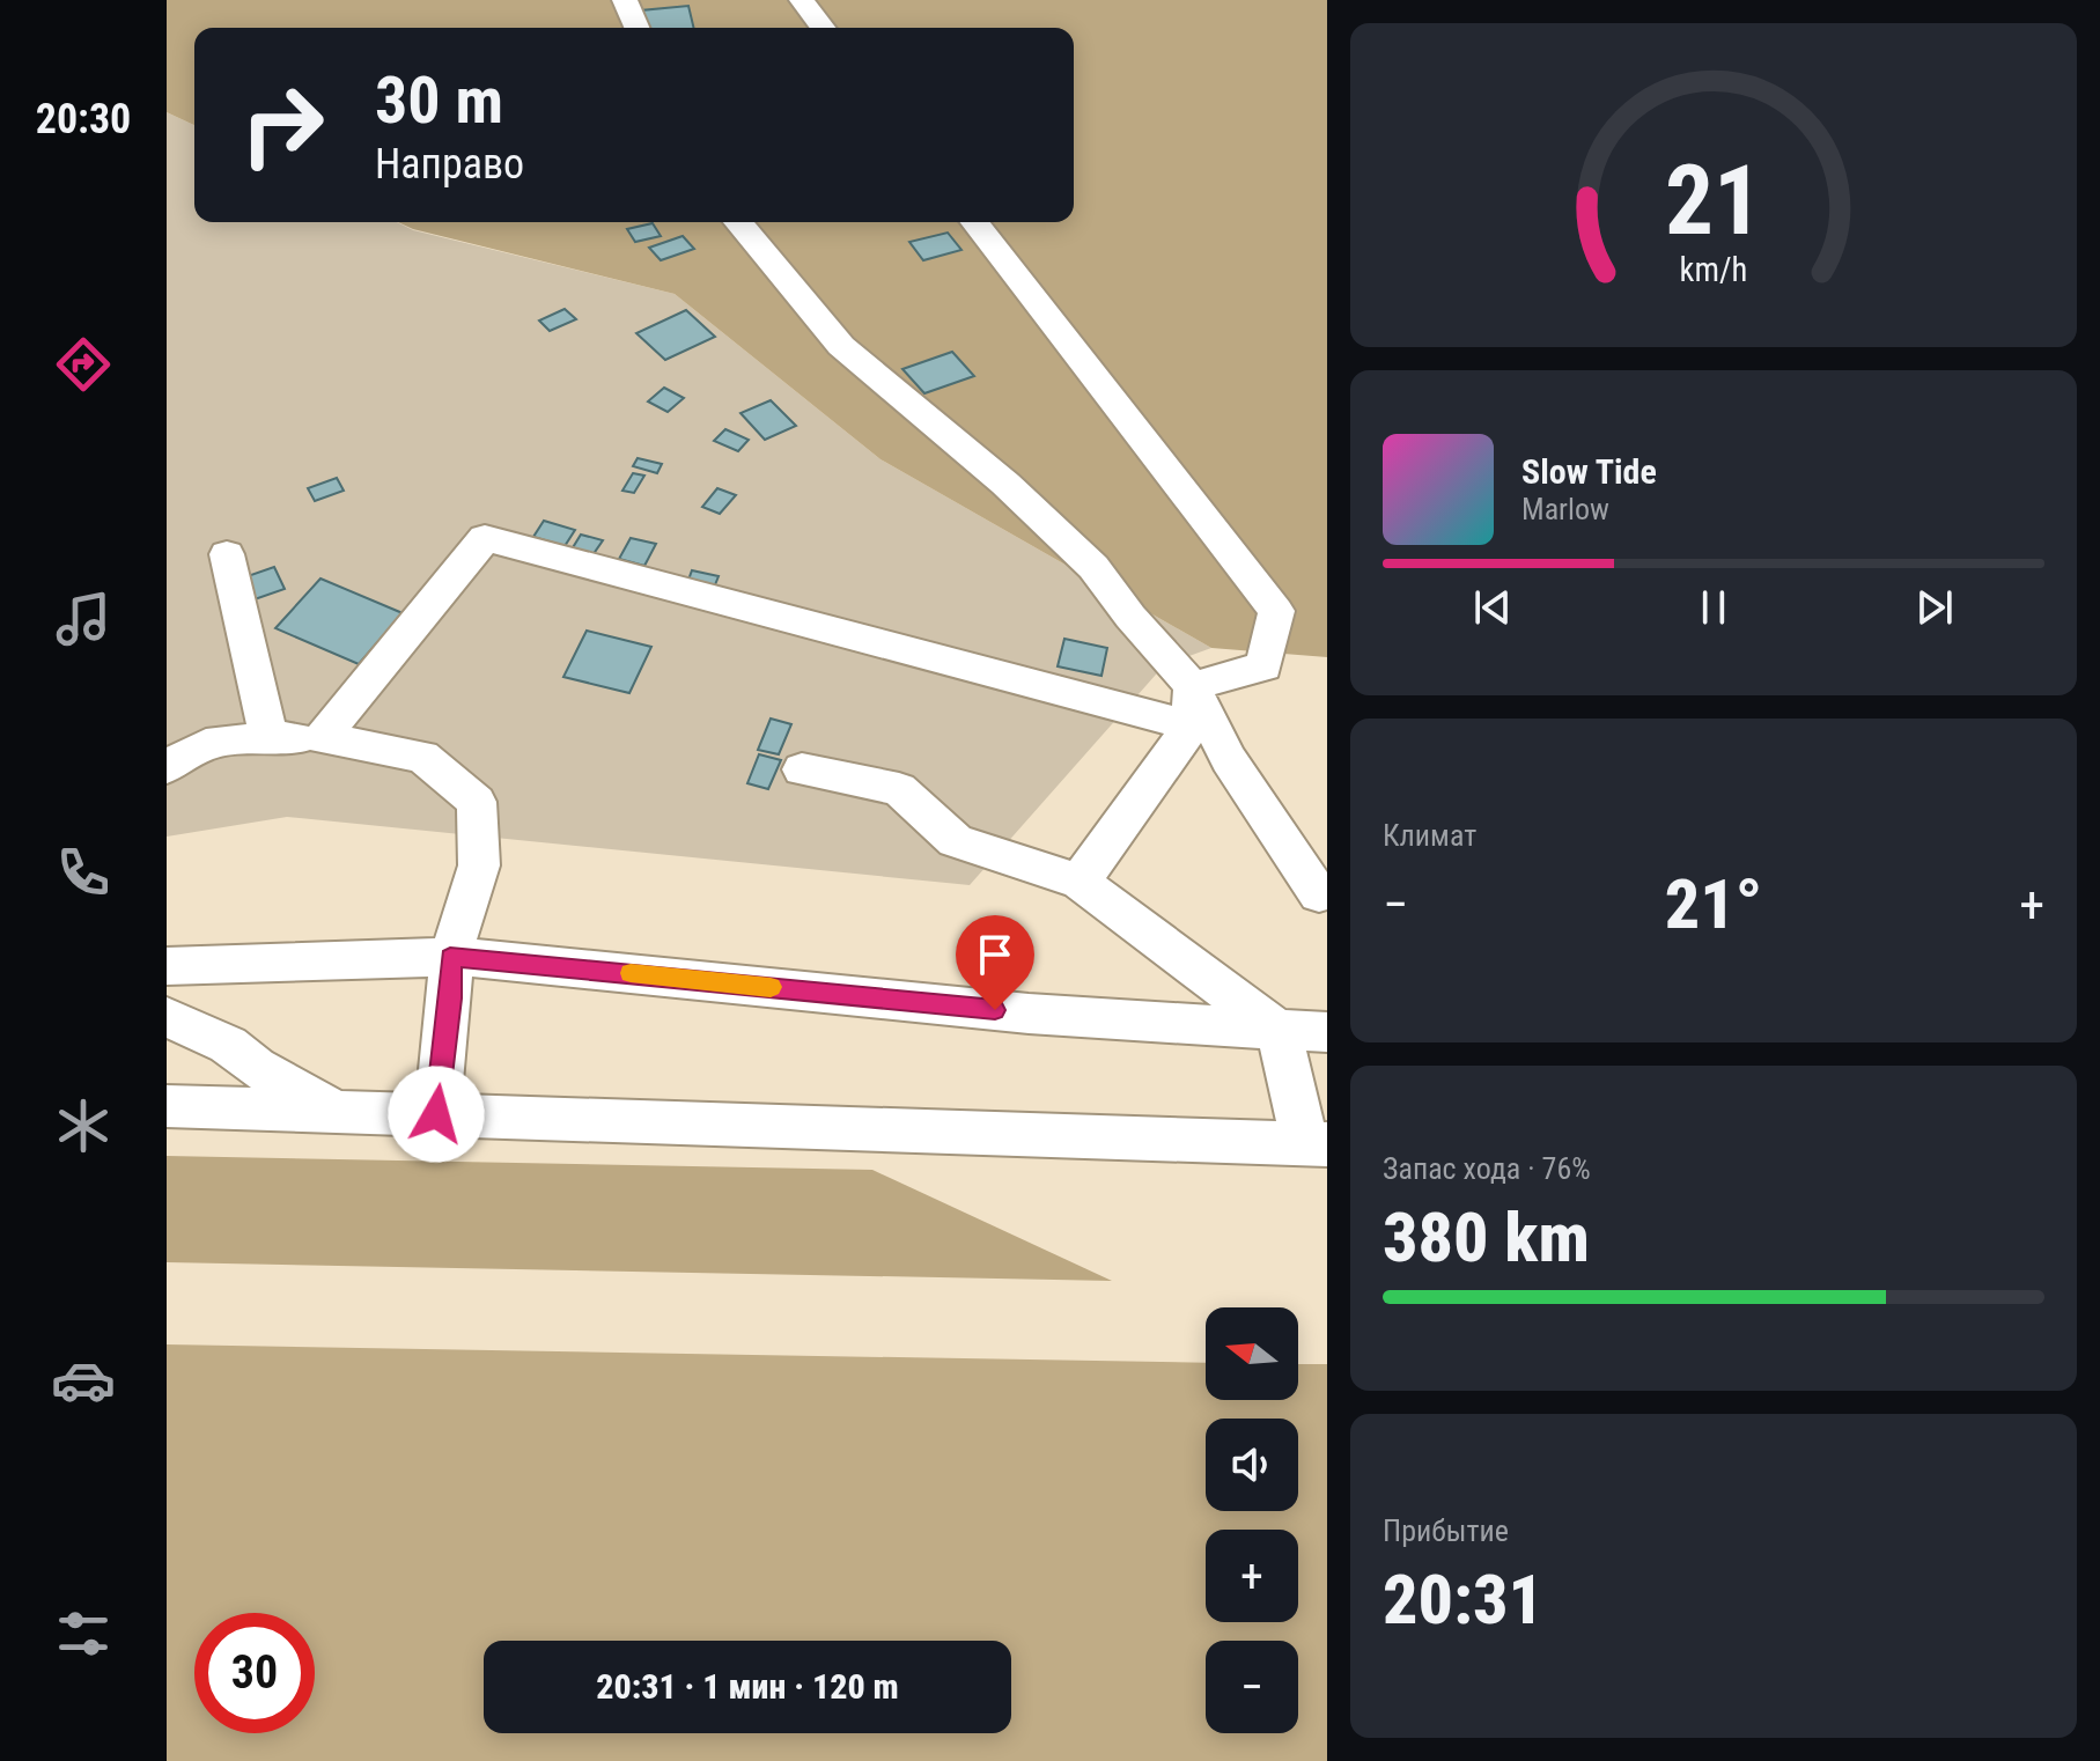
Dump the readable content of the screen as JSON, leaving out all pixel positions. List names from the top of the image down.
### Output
{
  "north": "left",
  "page": {
    "tabs": "20:30",
    "turn": ["30 m", "Направо"],
    "song": ["Slow Tide", "Marlow"],
    "tile": [
      "Климат",
      ["Запас хода · 76%", "380 km"],
      ["Прибытие", "20:31"]
    ],
    "heat": ["−", "21°", "+"],
    "map_buttons": ["+", "−"],
    "limit": "30",
    "trip": "20:31 · 1 мин · 120 m",
    "gauge": ["21", "km/h"]
  }
}
